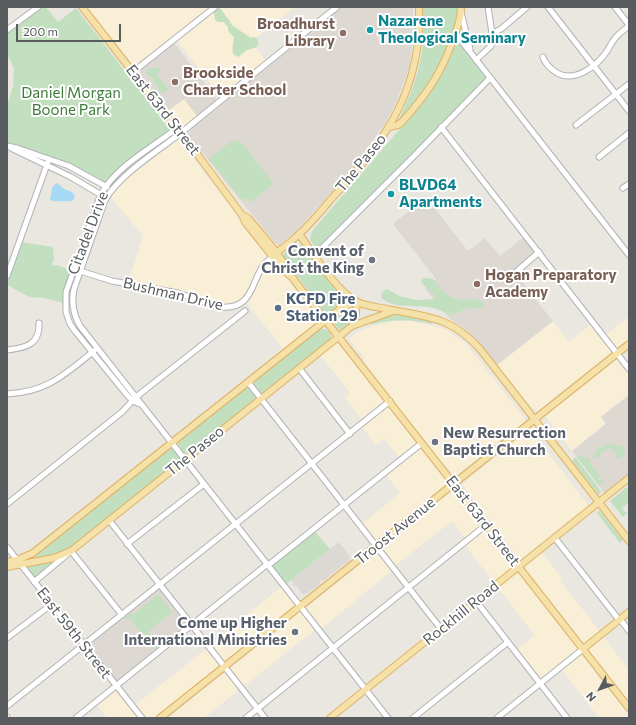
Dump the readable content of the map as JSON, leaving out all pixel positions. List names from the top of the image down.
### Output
{
  "streets": {
    "main road": [
      "East 63rd Street",
      "The Paseo",
      "Bushman Drive",
      "Troost Avenue",
      "Rockhill Road"
    ],
    "street": ["Citadel Drive", "East 59th Street"]
  },
  "crossings": [
    ["East 63rd Street", "The Paseo"],
    ["East 63rd Street", "Citadel Drive"],
    ["East 63rd Street", "Bushman Drive"],
    ["East 63rd Street", "Troost Avenue"],
    ["East 63rd Street", "Rockhill Road"],
    ["The Paseo", "Bushman Drive"],
    ["The Paseo", "East 59th Street"],
    ["Citadel Drive", "Bushman Drive"]
  ],
  "parks": ["Daniel Morgan Boone Park"],
  "places": [
    "Nazarene Theological Seminary",
    "Broadhurst Library",
    "Brookside Charter School",
    "BLVD64 Apartments",
    "Convent of Christ the King",
    "Hogan Preparatory Academy",
    "KCFD Fire Station 29",
    "New Resurrection Baptist Church",
    "Come up Higher International Ministries"
  ],
  "scale_bar": "200 m",
  "north": "bottom left"
}
